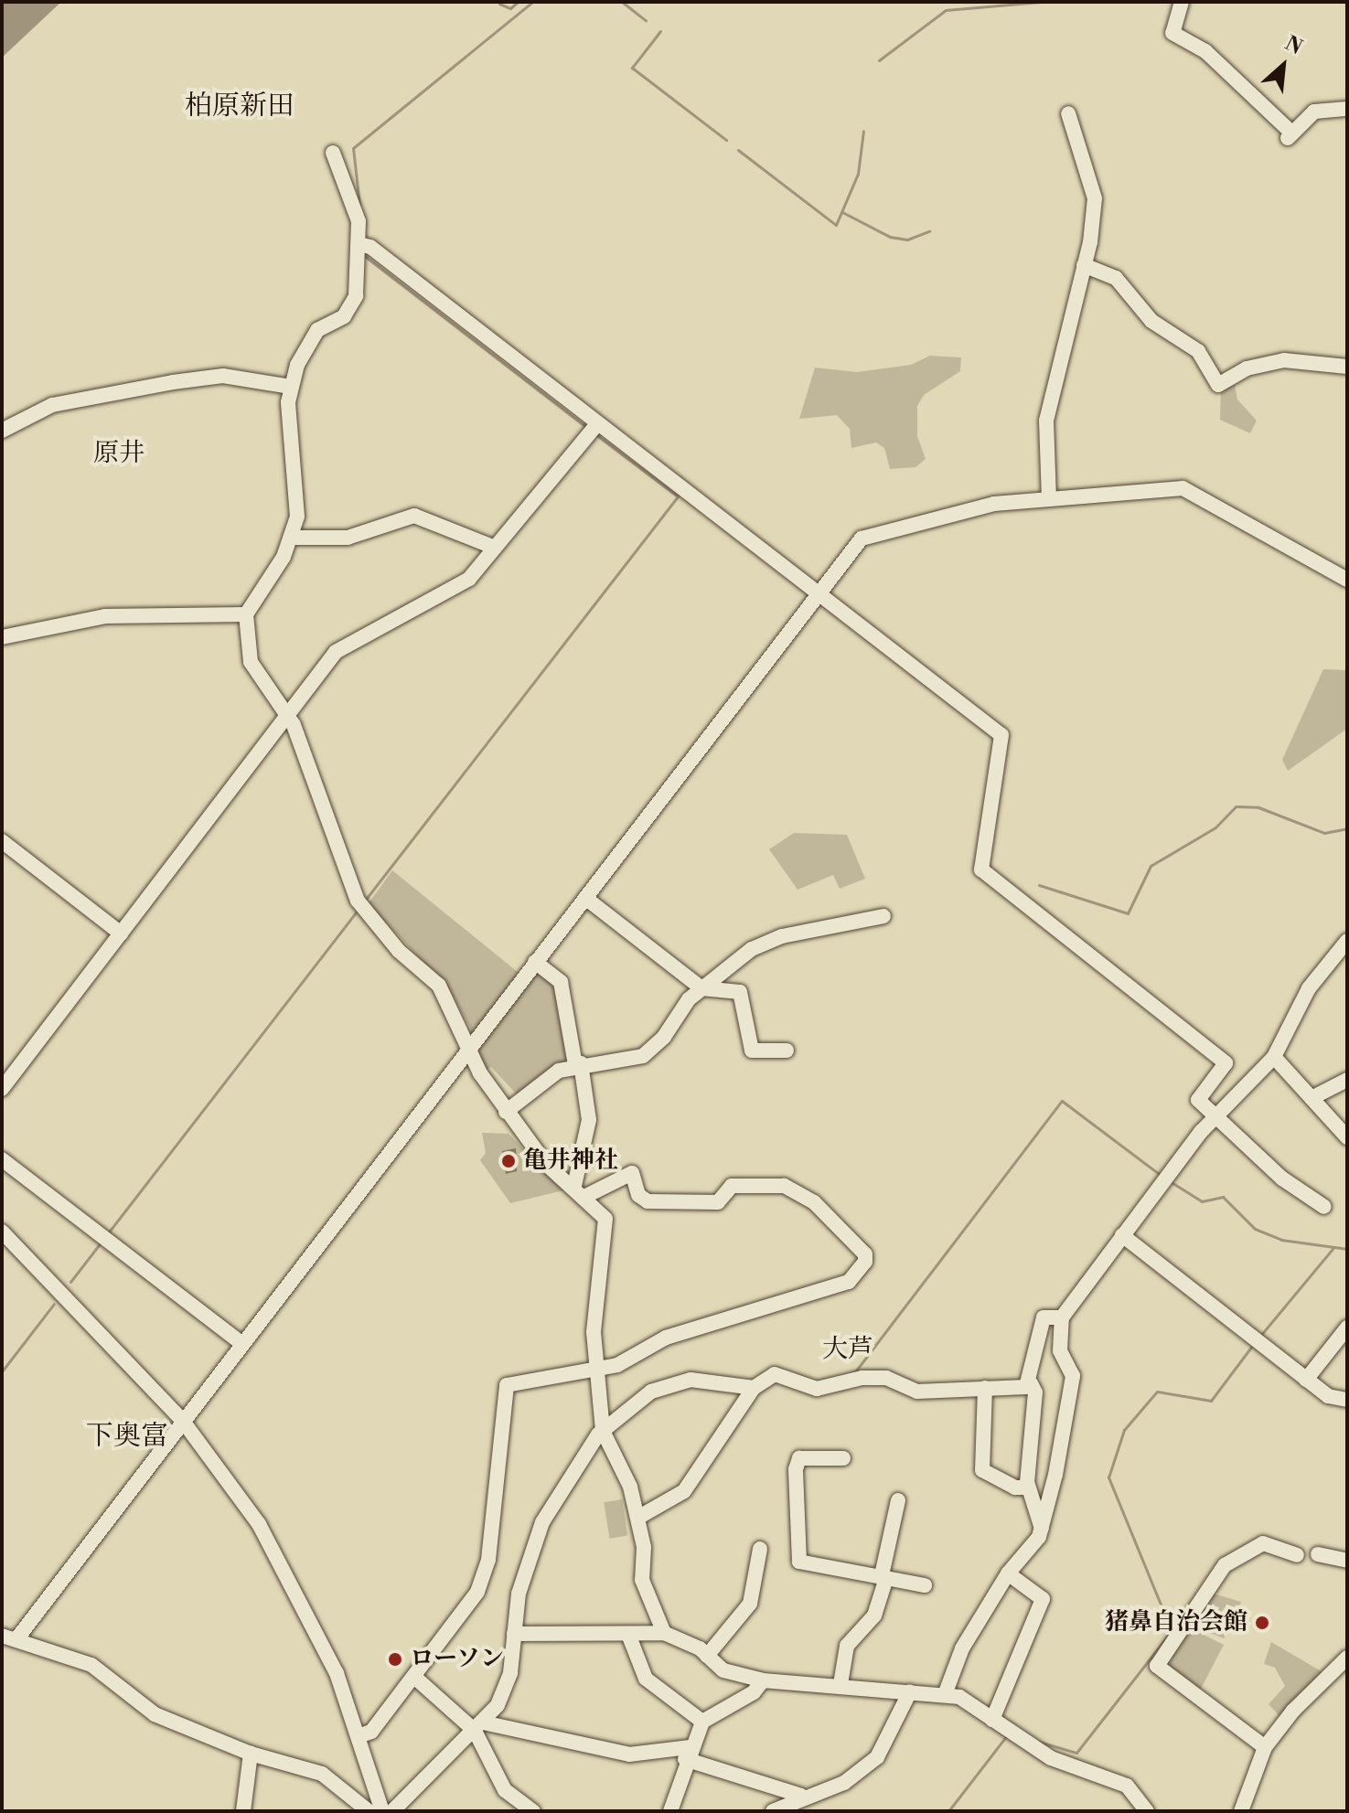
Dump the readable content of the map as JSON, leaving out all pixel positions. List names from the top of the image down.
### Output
{
  "districts": [
    "柏原新田",
    "原井",
    "大芦",
    "下奥富"
  ],
  "places": ["亀井神社", "猪鼻自治会館", "ローソン"],
  "north": "top right"
}
